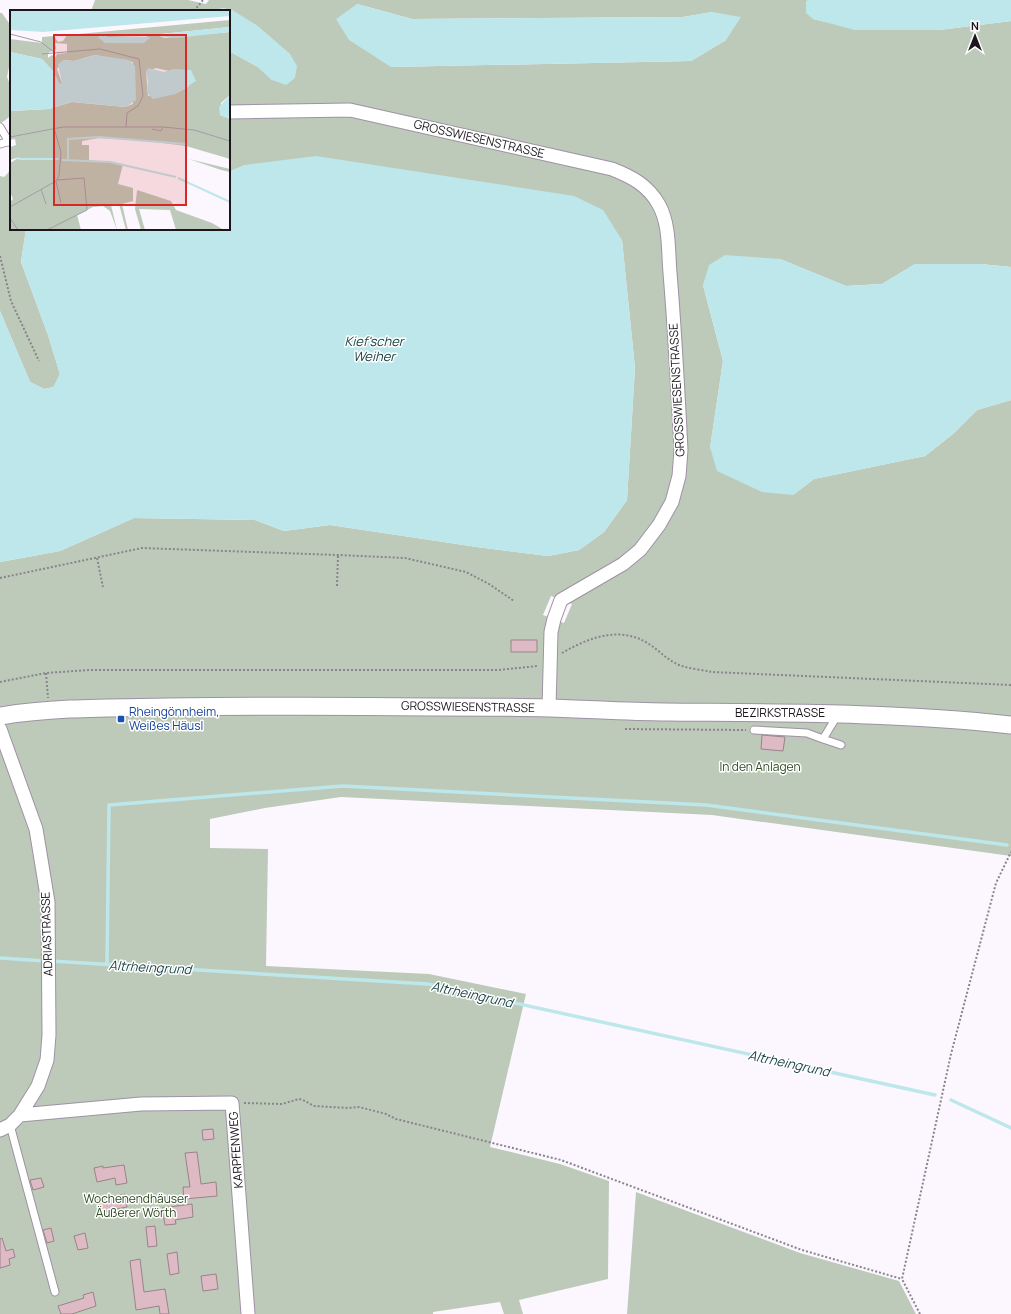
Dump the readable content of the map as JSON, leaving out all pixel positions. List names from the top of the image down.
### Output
{
  "streets": {
    "street": [
      "GROSSWIESENSTRASSE",
      "BEZIRKSTRASSE",
      "ADRIASTRASSE",
      "KARPFENWEG"
    ]
  },
  "crossings": [
    ["GROSSWIESENSTRASSE", "BEZIRKSTRASSE"],
    ["ADRIASTRASSE", "KARPFENWEG"]
  ],
  "water": ["Kief'scher Weiher", "Altrheingrund"],
  "parks": ["In den Anlagen", "Wochenendhäuser Äußerer Wörth"],
  "places": {
    "transit": ["Rheingönnheim, Weißes Häusl"]
  },
  "north": "top"
}
